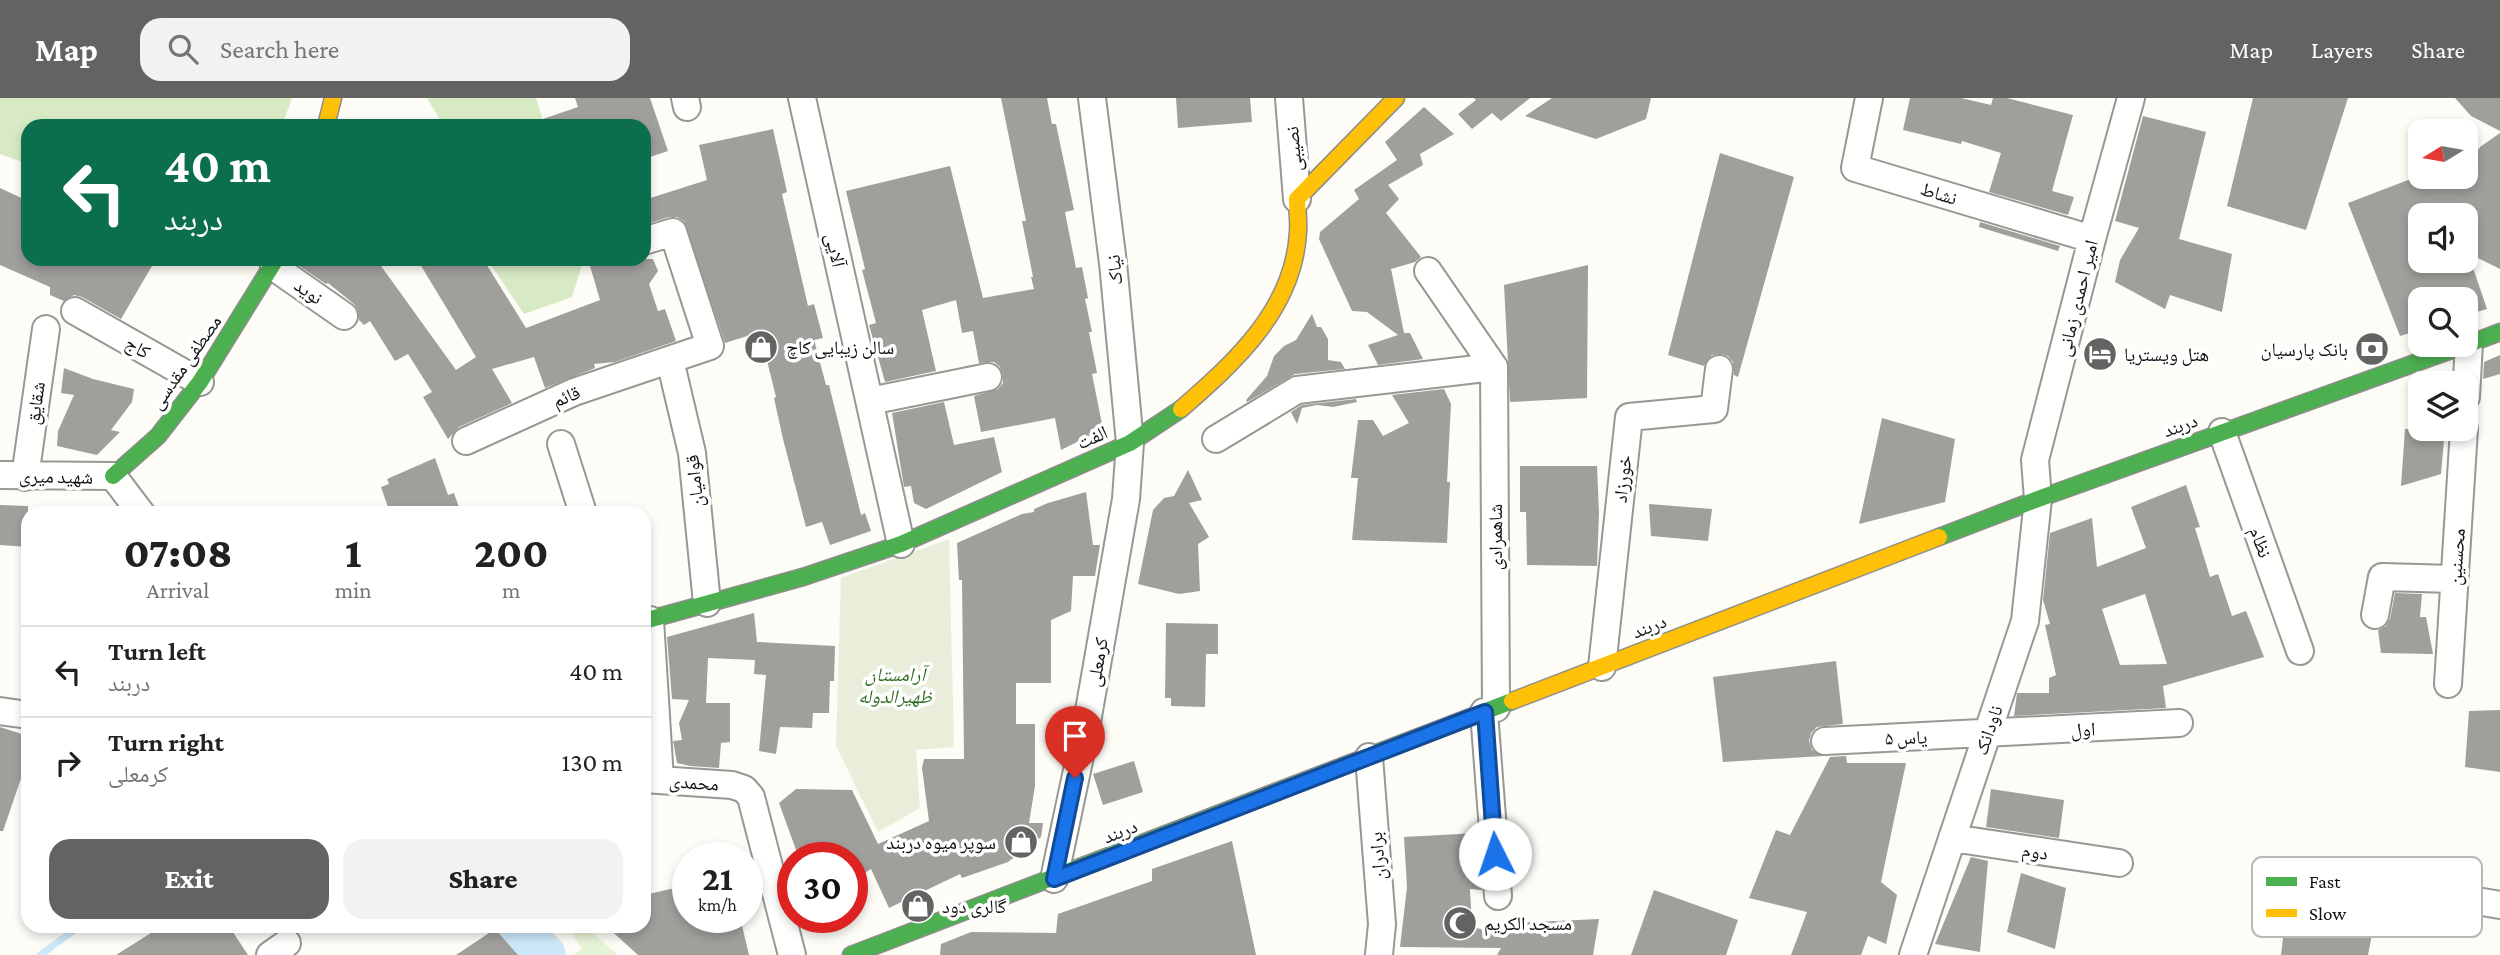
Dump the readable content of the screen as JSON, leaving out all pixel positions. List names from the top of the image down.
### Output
{
  "streets": {
    "main road": ["مصطفی مقدسی", "دربند", "الفت"],
    "street": [
      "نصیبی",
      "نشاط",
      "آلایی",
      "نیاک",
      "نوید",
      "امیر احمدی زمانی",
      "کاج",
      "قائم",
      "شقایق",
      "شهید میری",
      "خورزاد",
      "قوامیان",
      "شاهمرادی",
      "نظام",
      "محسنین",
      "کرمعلی",
      "اول",
      "ناودانک",
      "یاس ۵",
      "محمدی",
      "دوم",
      "برادران"
    ]
  },
  "crossings": [
    ["نصیبی", "الفت"],
    ["نشاط", "امیر احمدی زمانی"],
    ["آلایی", "الفت"],
    ["نیاک", "الفت"],
    ["نیاک", "کرمعلی"],
    ["امیر احمدی زمانی", "دربند"],
    ["امیر احمدی زمانی", "ناودانک"],
    ["کاج", "مصطفی مقدسی"],
    ["مصطفی مقدسی", "شهید میری"],
    ["قائم", "قوامیان"],
    ["شقایق", "شهید میری"],
    ["دربند", "خورزاد"],
    ["دربند", "شاهمرادی"],
    ["دربند", "نظام"],
    ["دربند", "کرمعلی"],
    ["دربند", "ناودانک"],
    ["دربند", "برادران"],
    ["الفت", "قوامیان"],
    ["الفت", "کرمعلی"],
    ["اول", "ناودانک"],
    ["اول", "یاس ۵"],
    ["ناودانک", "یاس ۵"],
    ["ناودانک", "دوم"]
  ],
  "parks": ["آرامستان ظهیرالدوله"],
  "places": {
    "shop": ["سالن زیبایی کاچ", "سوپر میوه دربند", "گالری دود"],
    "bank": ["بانک پارسیان"],
    "hotel": ["هتل ویستریا"],
    "mosque": ["مسجد الکریم"]
  },
  "legend": ["Fast", "Slow"],
  "north": "left",
  "page": {
    "header": "Map",
    "search": "Search here",
    "nav": ["Map", "Layers", "Share"],
    "turn": ["40 m", "دربند"],
    "eta": [
      "07:08",
      "Arrival",
      "1",
      "min",
      "200",
      "m"
    ],
    "list": [
      {
        "name": "Turn left",
        "note": "دربند",
        "value": "40 m"
      },
      {
        "name": "Turn right",
        "note": "کرمعلی",
        "value": "130 m"
      }
    ],
    "buttons": ["Exit", "Share"],
    "speed": "21 km/h",
    "limit": "30"
  }
}
